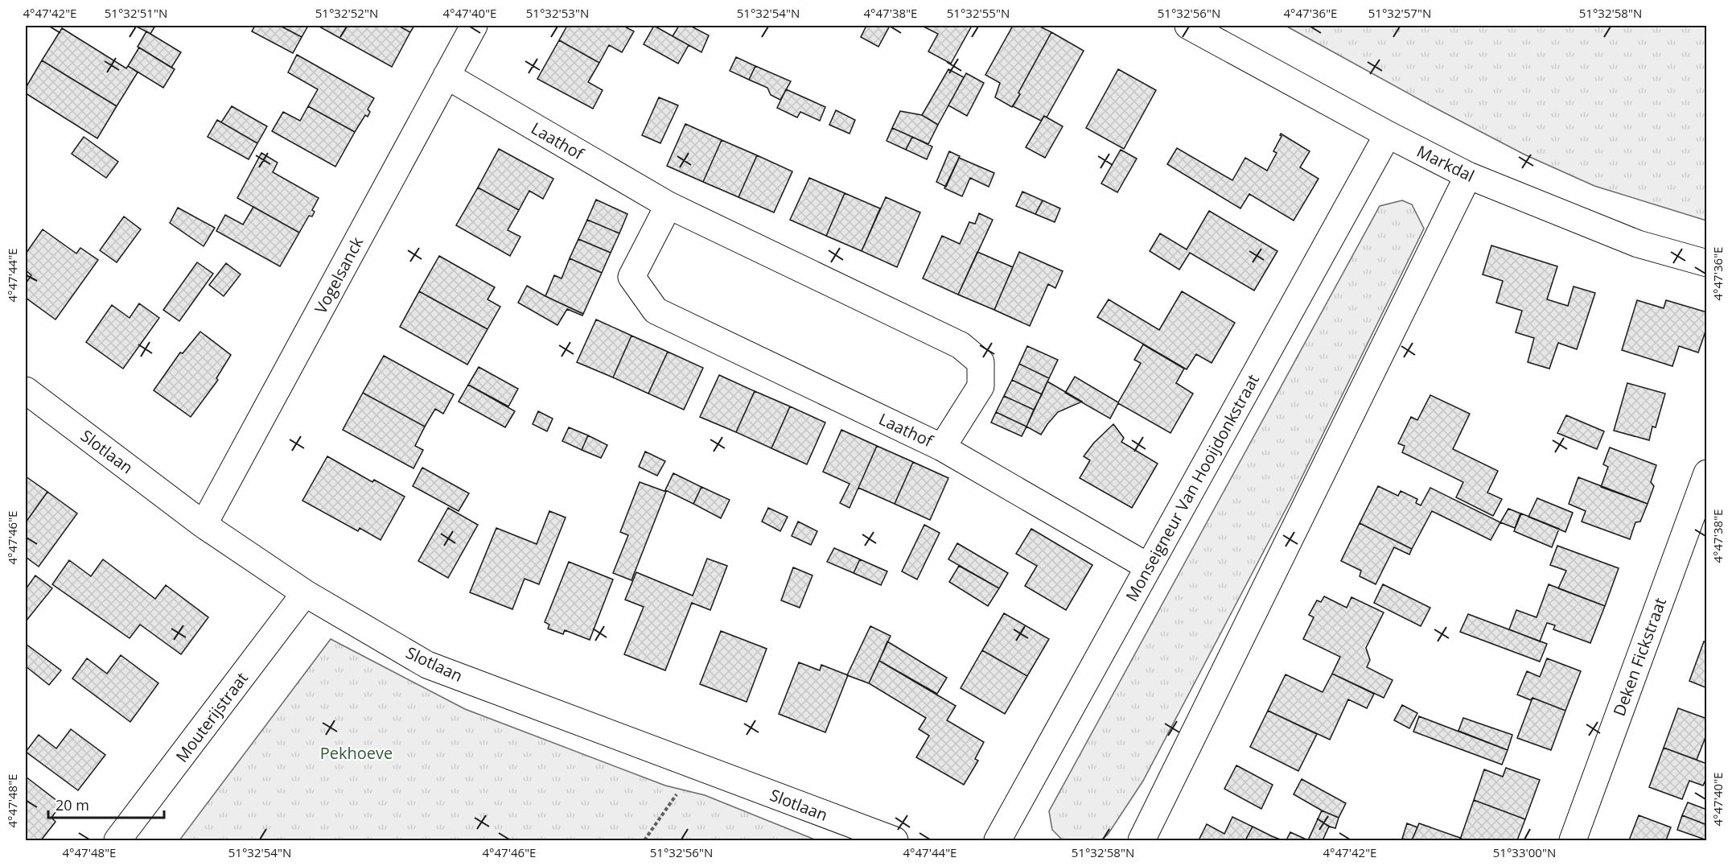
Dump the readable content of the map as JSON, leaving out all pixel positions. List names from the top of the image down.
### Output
{
  "streets": {
    "street": [
      "Laathof",
      "Markdal",
      "Vogelsanck",
      "Slotlaan",
      "Monseigneur Van Hooijdonkstraat",
      "Deken Fickstraat",
      "Mouterijstraat"
    ]
  },
  "crossings": [
    ["Laathof", "Vogelsanck"],
    ["Markdal", "Monseigneur Van Hooijdonkstraat"],
    ["Vogelsanck", "Slotlaan"],
    ["Slotlaan", "Mouterijstraat"]
  ],
  "parks": ["Pekhoeve"],
  "scale_bar": "20 m",
  "coordinates": [
    "4°47'42\"E",
    "51°32'51\"N",
    "51°32'52\"N",
    "4°47'40\"E",
    "51°32'53\"N",
    "51°32'54\"N",
    "4°47'38\"E",
    "51°32'55\"N",
    "51°32'56\"N",
    "4°47'36\"E",
    "51°32'57\"N",
    "51°32'58\"N",
    "4°47'44\"E",
    "4°47'46\"E",
    "4°47'48\"E",
    "51°33'00\"N"
  ]
}
